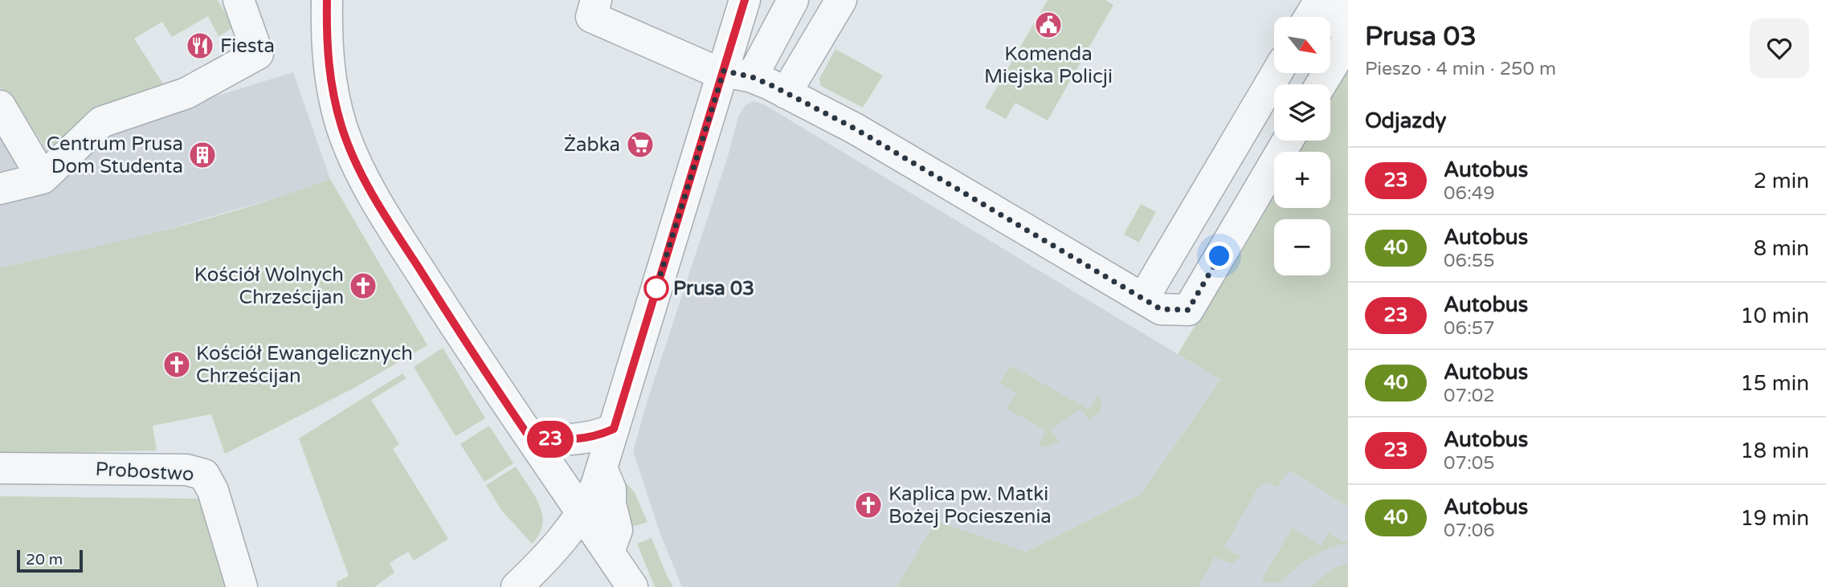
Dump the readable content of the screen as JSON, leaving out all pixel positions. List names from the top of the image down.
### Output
{
  "streets": {
    "street": ["Probostwo"]
  },
  "places": {
    "public building": ["Komenda Miejska Policji"],
    "restaurant": ["Fiesta"],
    "supermarket": ["Żabka"],
    "building": ["Centrum Prusa Dom Studenta"],
    "church": ["Kościół Wolnych Chrześcijan", "Kościół Ewangelicznych Chrześcijan", "Kaplica pw. Matki Bożej Pocieszenia"],
    "other": ["Prusa 03"]
  },
  "lines": ["bus line 23"],
  "scale_bar": "20 m",
  "north": "bottom right",
  "page": {
    "on_map": "23",
    "heading": [
      ["Prusa 03", "Pieszo · 4 min · 250 m"],
      "Odjazdy"
    ],
    "map_buttons": ["+", "−"],
    "list": [
      {
        "mark": "23",
        "name": "Autobus",
        "note": "06:49",
        "value": "2 min"
      },
      {
        "mark": "40",
        "name": "Autobus",
        "note": "06:55",
        "value": "8 min"
      },
      {
        "mark": "23",
        "name": "Autobus",
        "note": "06:57",
        "value": "10 min"
      },
      {
        "mark": "40",
        "name": "Autobus",
        "note": "07:02",
        "value": "15 min"
      },
      {
        "mark": "23",
        "name": "Autobus",
        "note": "07:05",
        "value": "18 min"
      },
      {
        "mark": "40",
        "name": "Autobus",
        "note": "07:06",
        "value": "19 min"
      }
    ],
    "scale": "20 m"
  }
}
